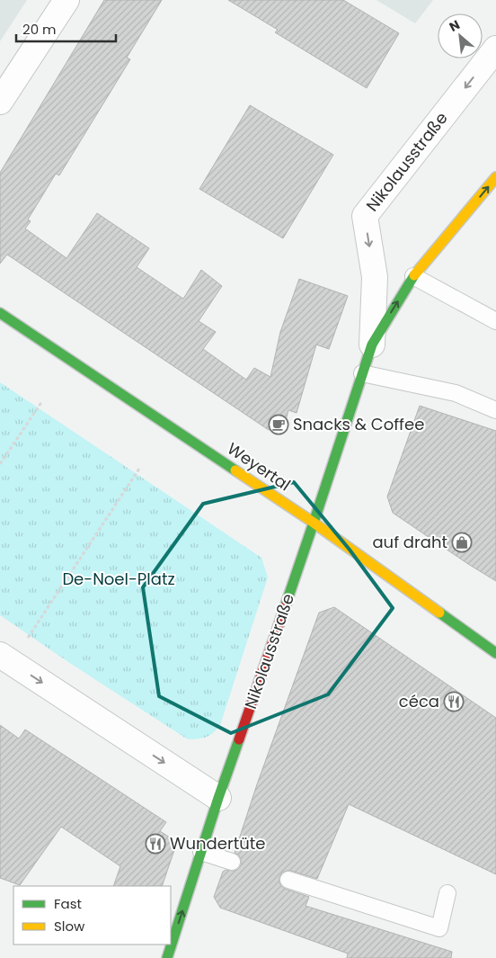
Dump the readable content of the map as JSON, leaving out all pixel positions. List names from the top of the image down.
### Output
{
  "streets": {
    "street": ["Nikolausstraße", "Weyertal"]
  },
  "crossings": [
    ["Nikolausstraße", "Weyertal"]
  ],
  "parks": ["De-Noel-Platz"],
  "places": {
    "cafe": ["Snacks & Coffee"],
    "shop": ["auf draht"],
    "restaurant": ["céca", "Wundertüte"]
  },
  "legend": ["Fast", "Slow"],
  "scale_bar": "20 m",
  "north": "top left"
}
